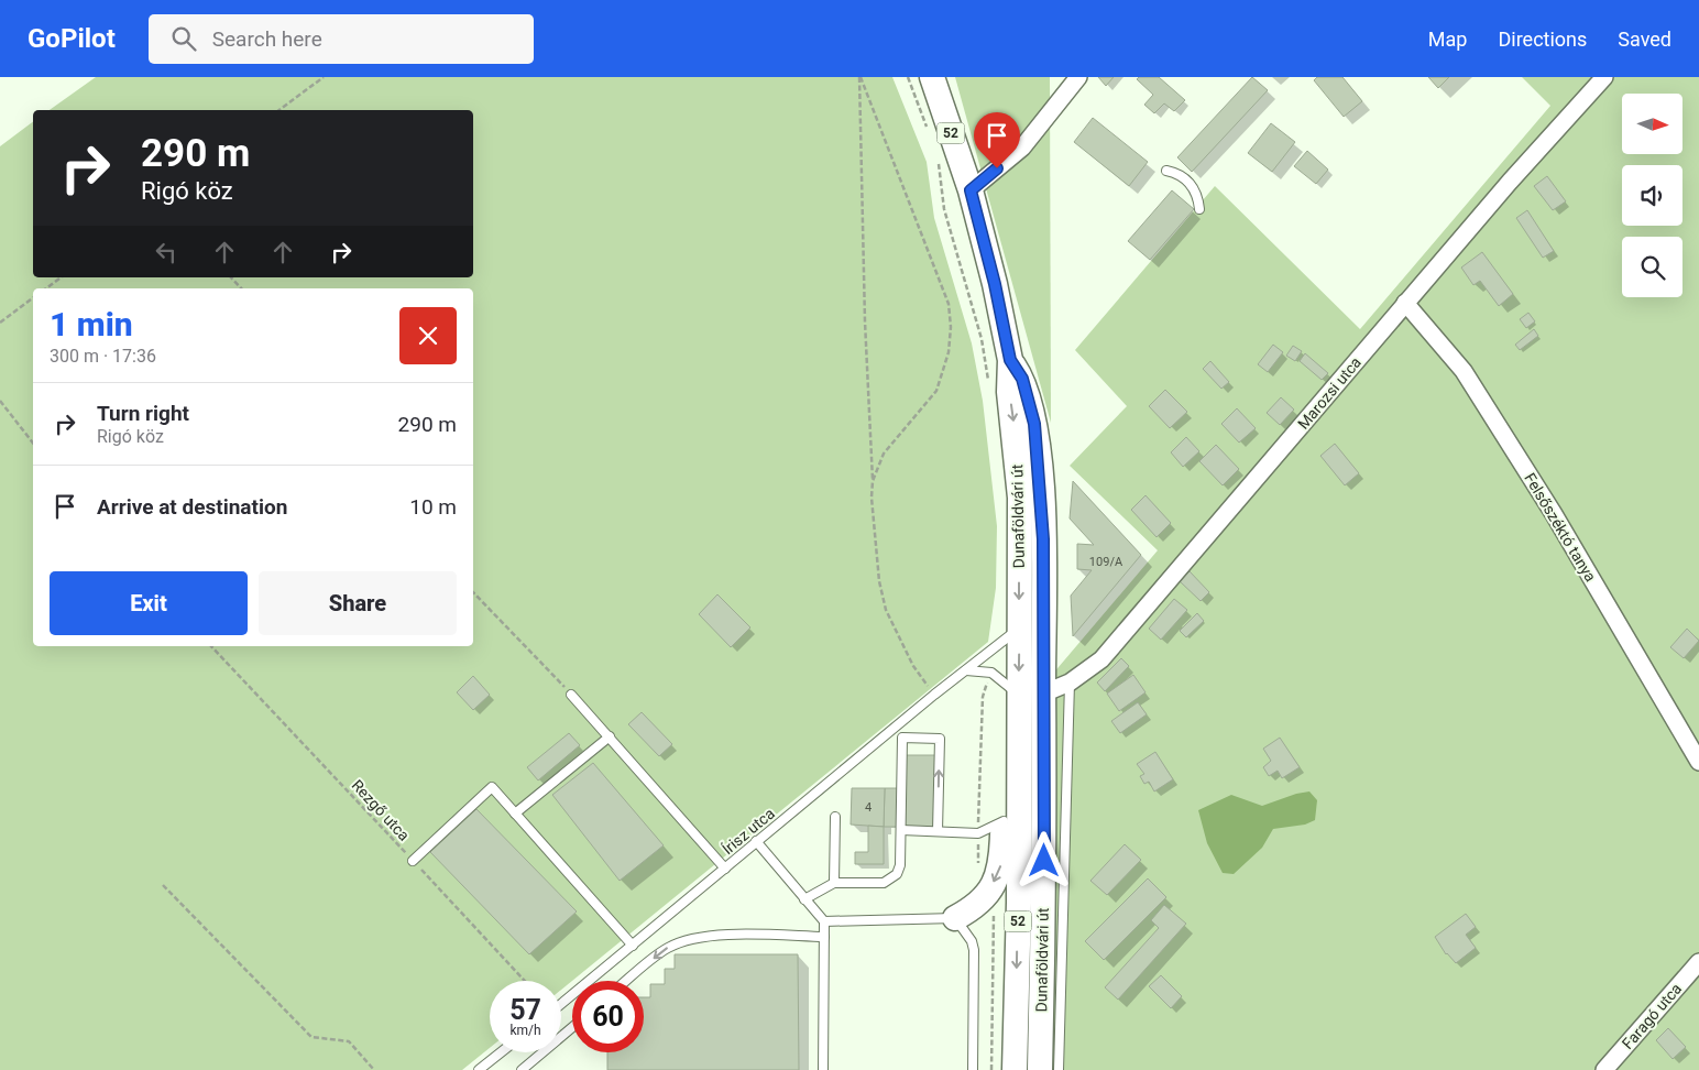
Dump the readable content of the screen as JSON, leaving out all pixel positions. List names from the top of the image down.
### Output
{
  "streets": {
    "main road": ["52", "Dunaföldvári út"],
    "street": ["Marozsi utca", "Felsőszéktó tanya", "Faragó utca"],
    "lane": ["Írisz utca"],
    "path": ["Rezgő utca"]
  },
  "crossings": [
    ["Marozsi utca", "Dunaföldvári út"],
    ["Marozsi utca", "Felsőszéktó tanya"],
    ["Dunaföldvári út", "Írisz utca"]
  ],
  "house_numbers": ["109/A", "4"],
  "north": "right",
  "page": {
    "header": "GoPilot",
    "search": "Search here",
    "nav": ["Map", "Directions", "Saved"],
    "turn": ["290 m", "Rigó köz"],
    "heading": ["1 min", "300 m · 17:36"],
    "list": [
      {
        "name": "Turn right",
        "note": "Rigó köz",
        "value": "290 m"
      },
      {
        "name": "Arrive at destination",
        "value": "10 m"
      }
    ],
    "buttons": ["Exit", "Share"],
    "speed": "57 km/h",
    "limit": "60"
  }
}
